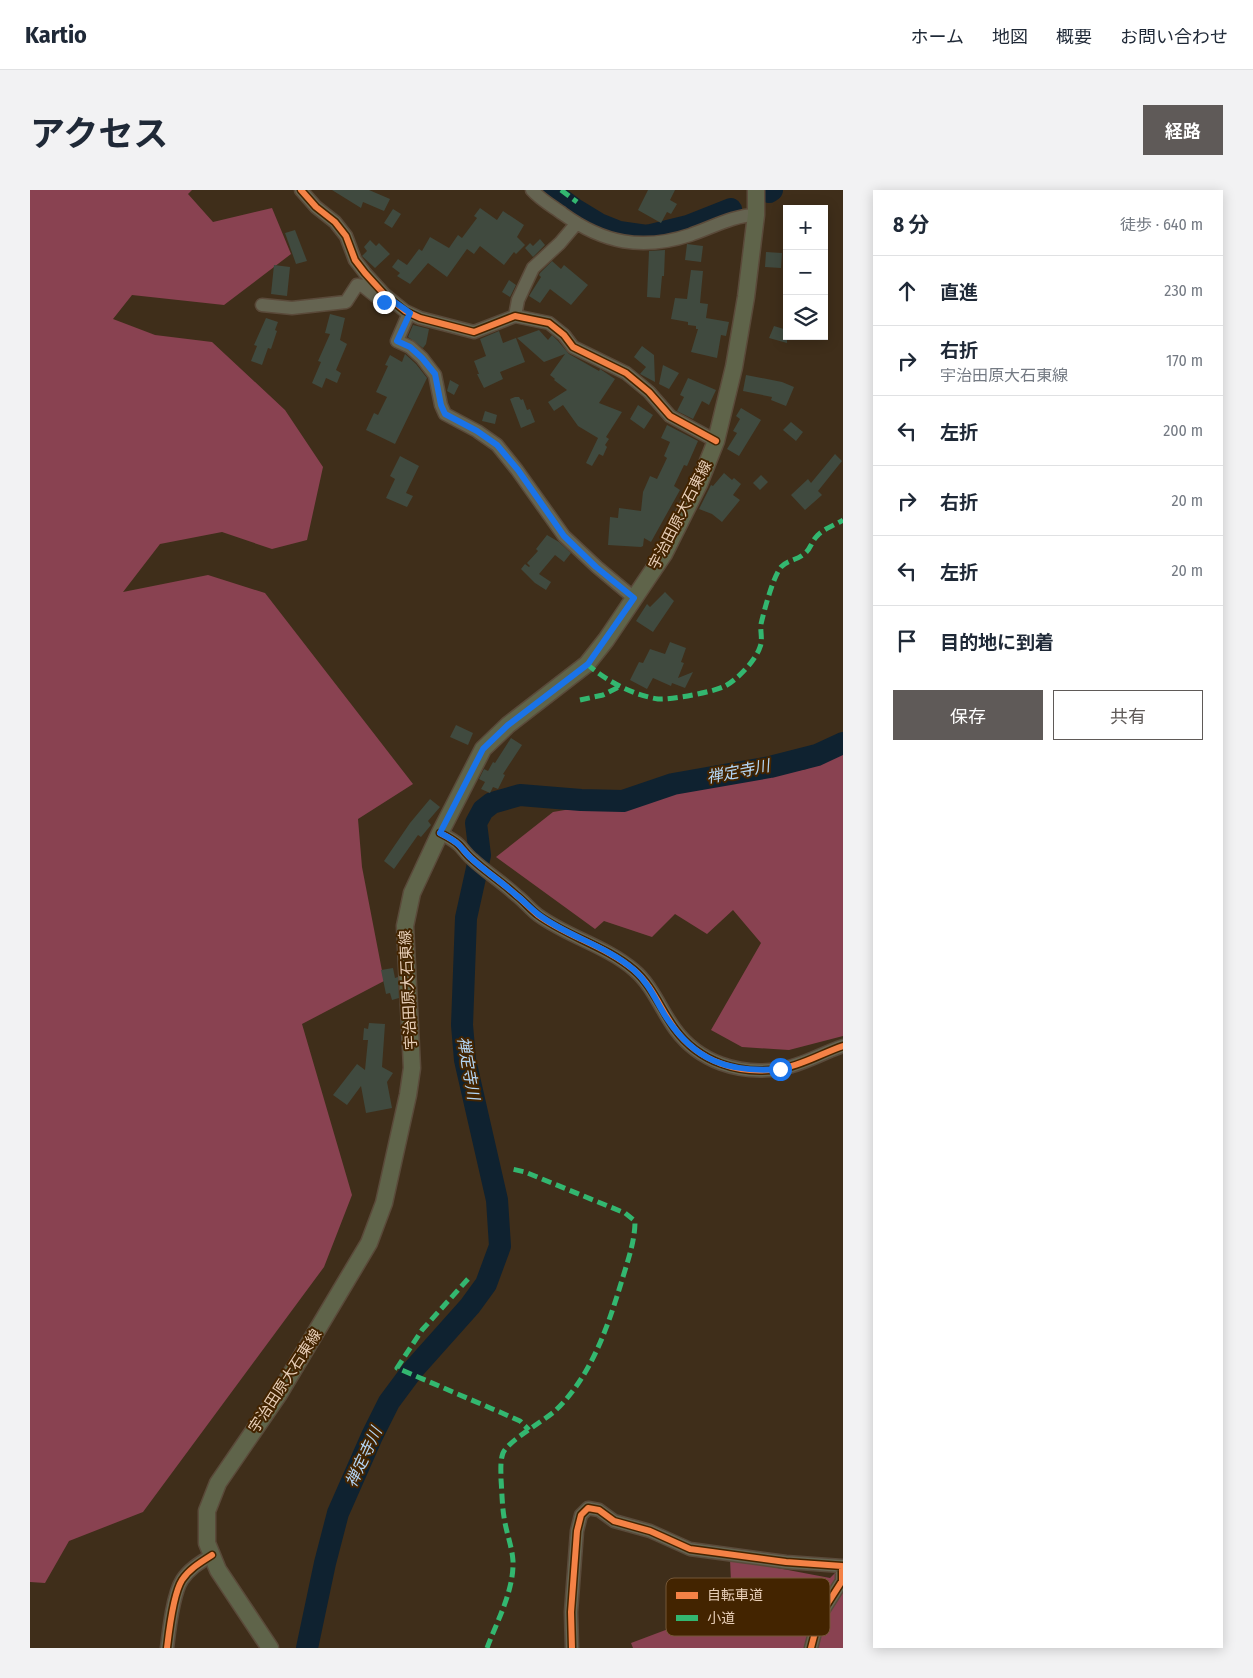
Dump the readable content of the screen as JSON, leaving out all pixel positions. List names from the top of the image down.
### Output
{
  "streets": {
    "main road": ["宇治田原大石東線"]
  },
  "water": ["禅定寺川"],
  "legend": ["自転車道", "小道"],
  "page": {
    "header": "Kartio",
    "nav": [
      "ホーム",
      "地図",
      "概要",
      "お問い合わせ"
    ],
    "title": "アクセス",
    "buttons": [
      "経路",
      ["保存", "共有"]
    ],
    "heading": ["8 分", "徒歩 · 640 m"],
    "map_buttons": ["+", "−"],
    "list": [
      ["直進", "230 m"],
      ["右折", "宇治田原大石東線", "170 m"],
      ["左折", "200 m"],
      ["右折", "20 m"],
      ["左折", "20 m"],
      "目的地に到着"
    ]
  }
}
